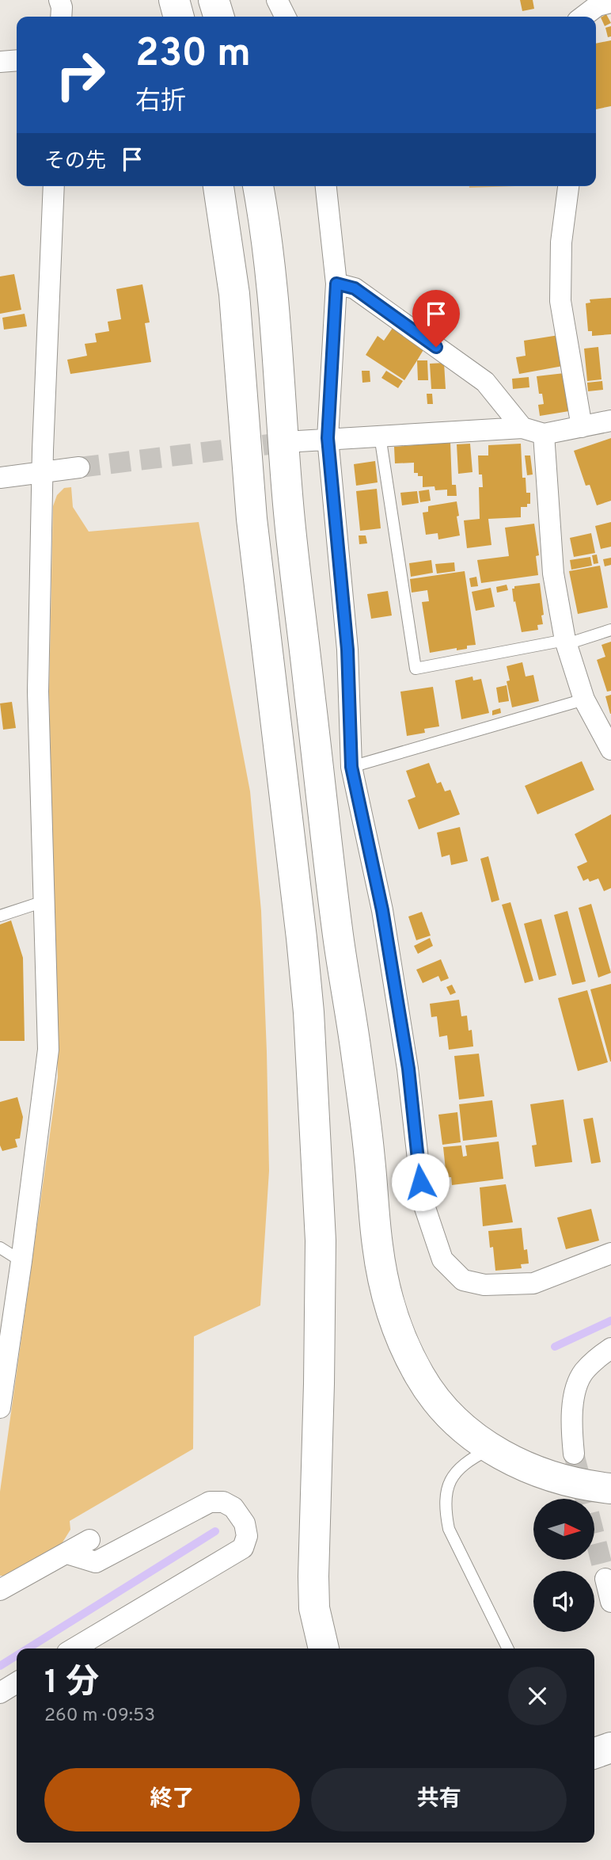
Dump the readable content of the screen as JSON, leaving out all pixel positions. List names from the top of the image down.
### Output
{
  "north": "right",
  "page": {
    "turn": ["230 m", "右折"],
    "then": "その先",
    "heading": ["1 分", "260 m · 09:53"],
    "buttons": ["終了", "共有"]
  }
}
